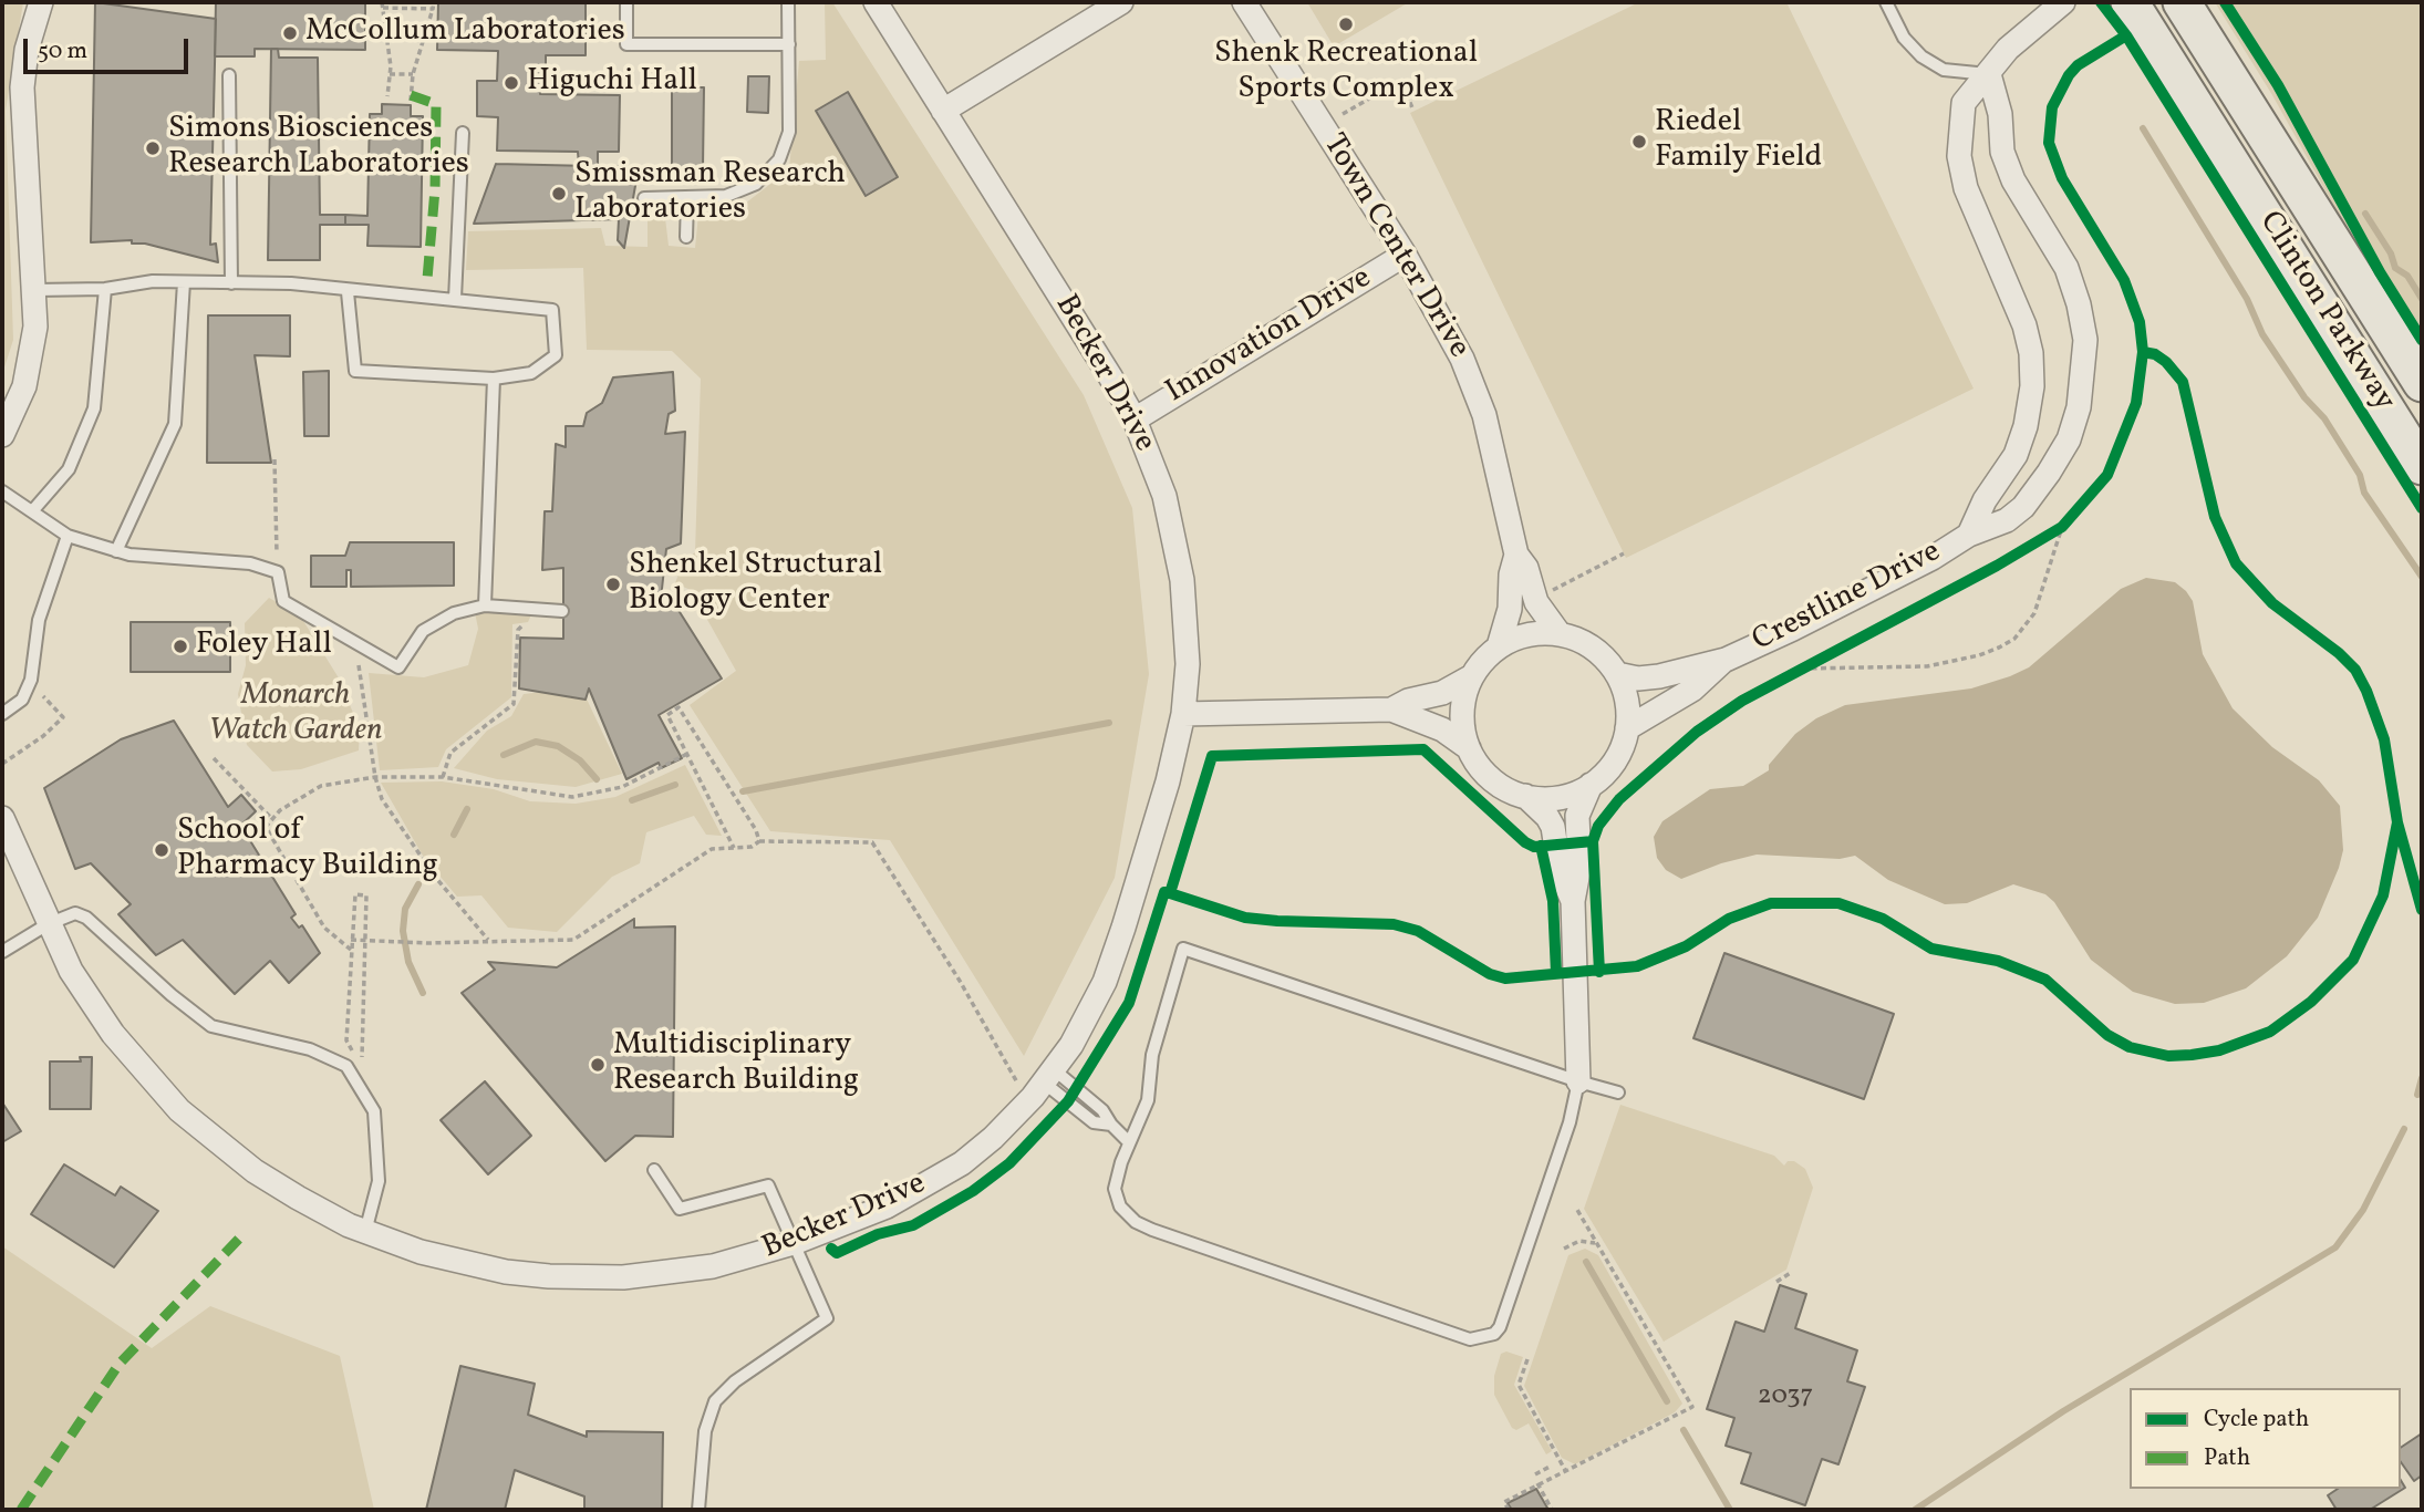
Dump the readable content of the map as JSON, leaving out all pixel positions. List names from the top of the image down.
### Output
{
  "streets": {
    "main road": ["Clinton Parkway"],
    "street": [
      "Town Center Drive",
      "Innovation Drive",
      "Becker Drive",
      "Crestline Drive"
    ]
  },
  "crossings": [
    ["Town Center Drive", "Innovation Drive"],
    ["Town Center Drive", "Crestline Drive"],
    ["Innovation Drive", "Becker Drive"]
  ],
  "parks": ["Monarch Watch Garden"],
  "places": [
    "Shenk Recreational Sports Complex",
    "McCollum Laboratories",
    "Higuchi Hall",
    "Riedel Family Field",
    "Simons Biosciences Research Laboratories",
    "Smissman Research Laboratories",
    "Shenkel Structural Biology Center",
    "Foley Hall",
    "School of Pharmacy Building",
    "Multidisciplinary Research Building"
  ],
  "house_numbers": ["2037"],
  "legend": ["Cycle path", "Path"],
  "scale_bar": "50 m"
}
